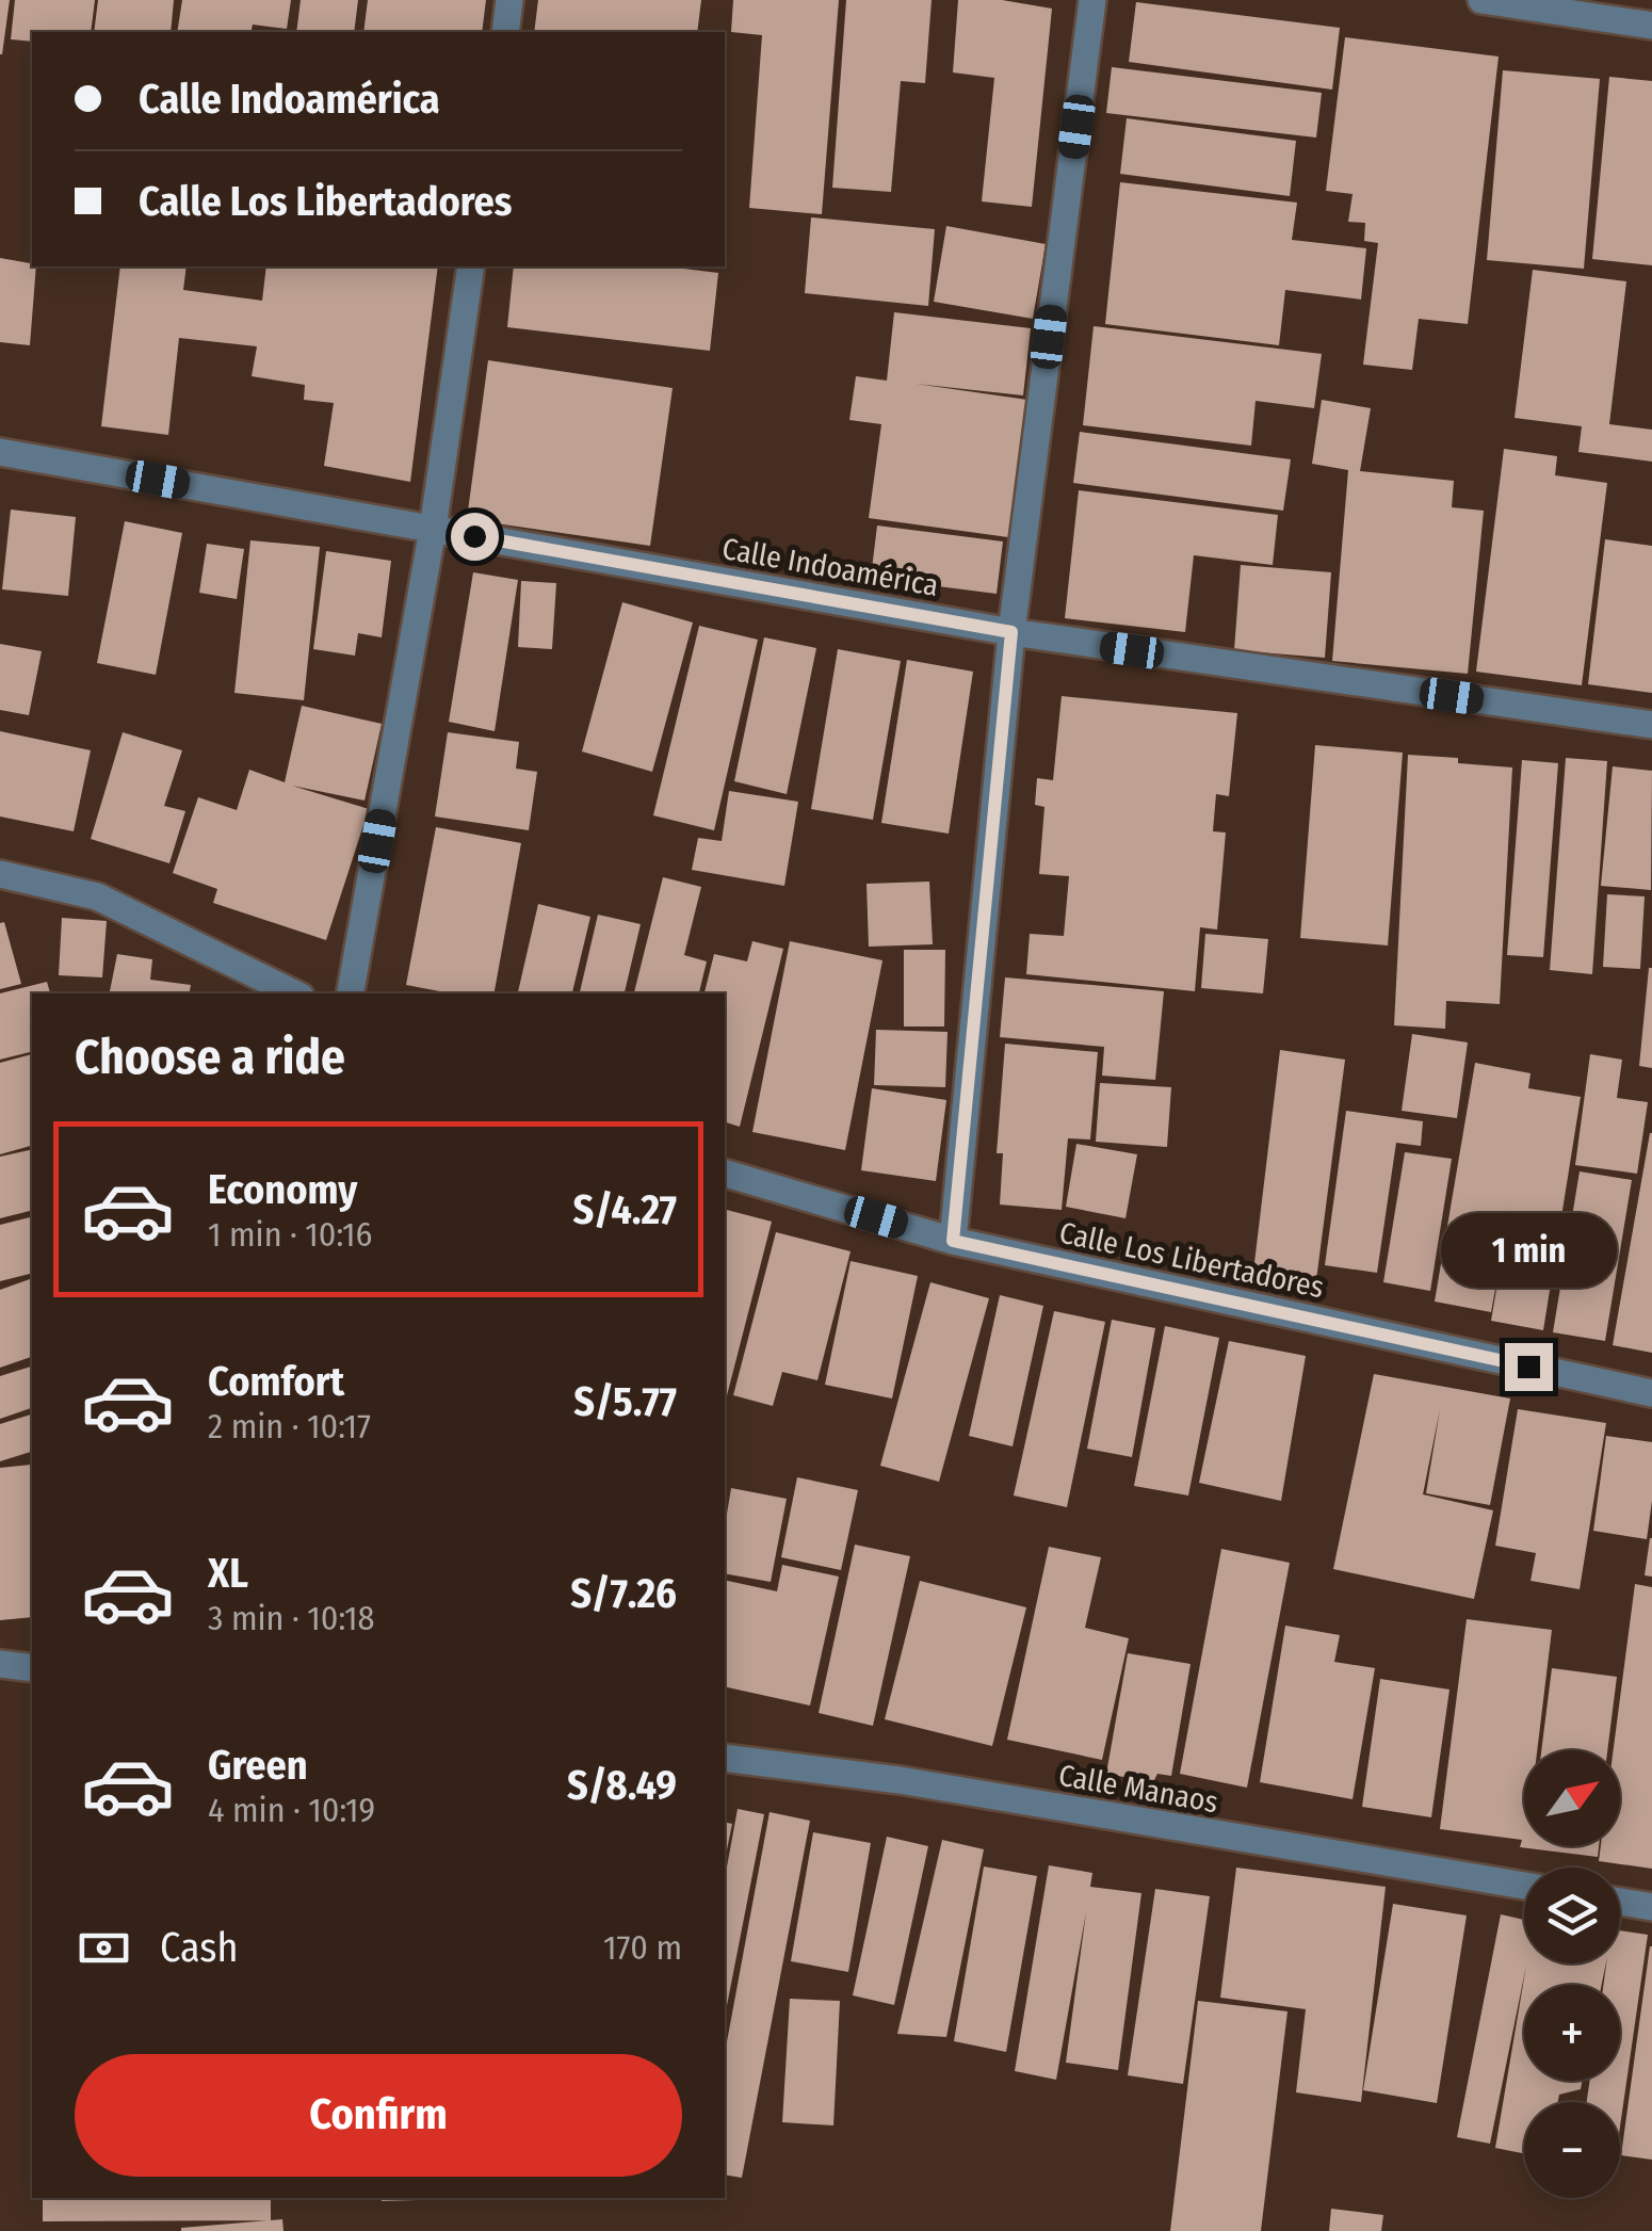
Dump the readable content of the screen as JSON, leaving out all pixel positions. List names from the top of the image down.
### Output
{
  "streets": {
    "street": ["Calle Indoamérica", "Calle Los Libertadores", "Calle Manaos"]
  },
  "north": "top right",
  "page": {
    "banner": ["Calle Indoamérica", "Calle Los Libertadores"],
    "heading": "Choose a ride",
    "list": [
      {
        "name": "Economy",
        "note": "1 min · 10:16",
        "value": "S/4.27"
      },
      {
        "name": "Comfort",
        "note": "2 min · 10:17",
        "value": "S/5.77"
      },
      {
        "name": "XL",
        "note": "3 min · 10:18",
        "value": "S/7.26"
      },
      {
        "name": "Green",
        "note": "4 min · 10:19",
        "value": "S/8.49"
      }
    ],
    "bubble": "1 min",
    "map_buttons": ["+", "−"],
    "pay": ["Cash", "170 m"],
    "buttons": "Confirm"
  }
}
